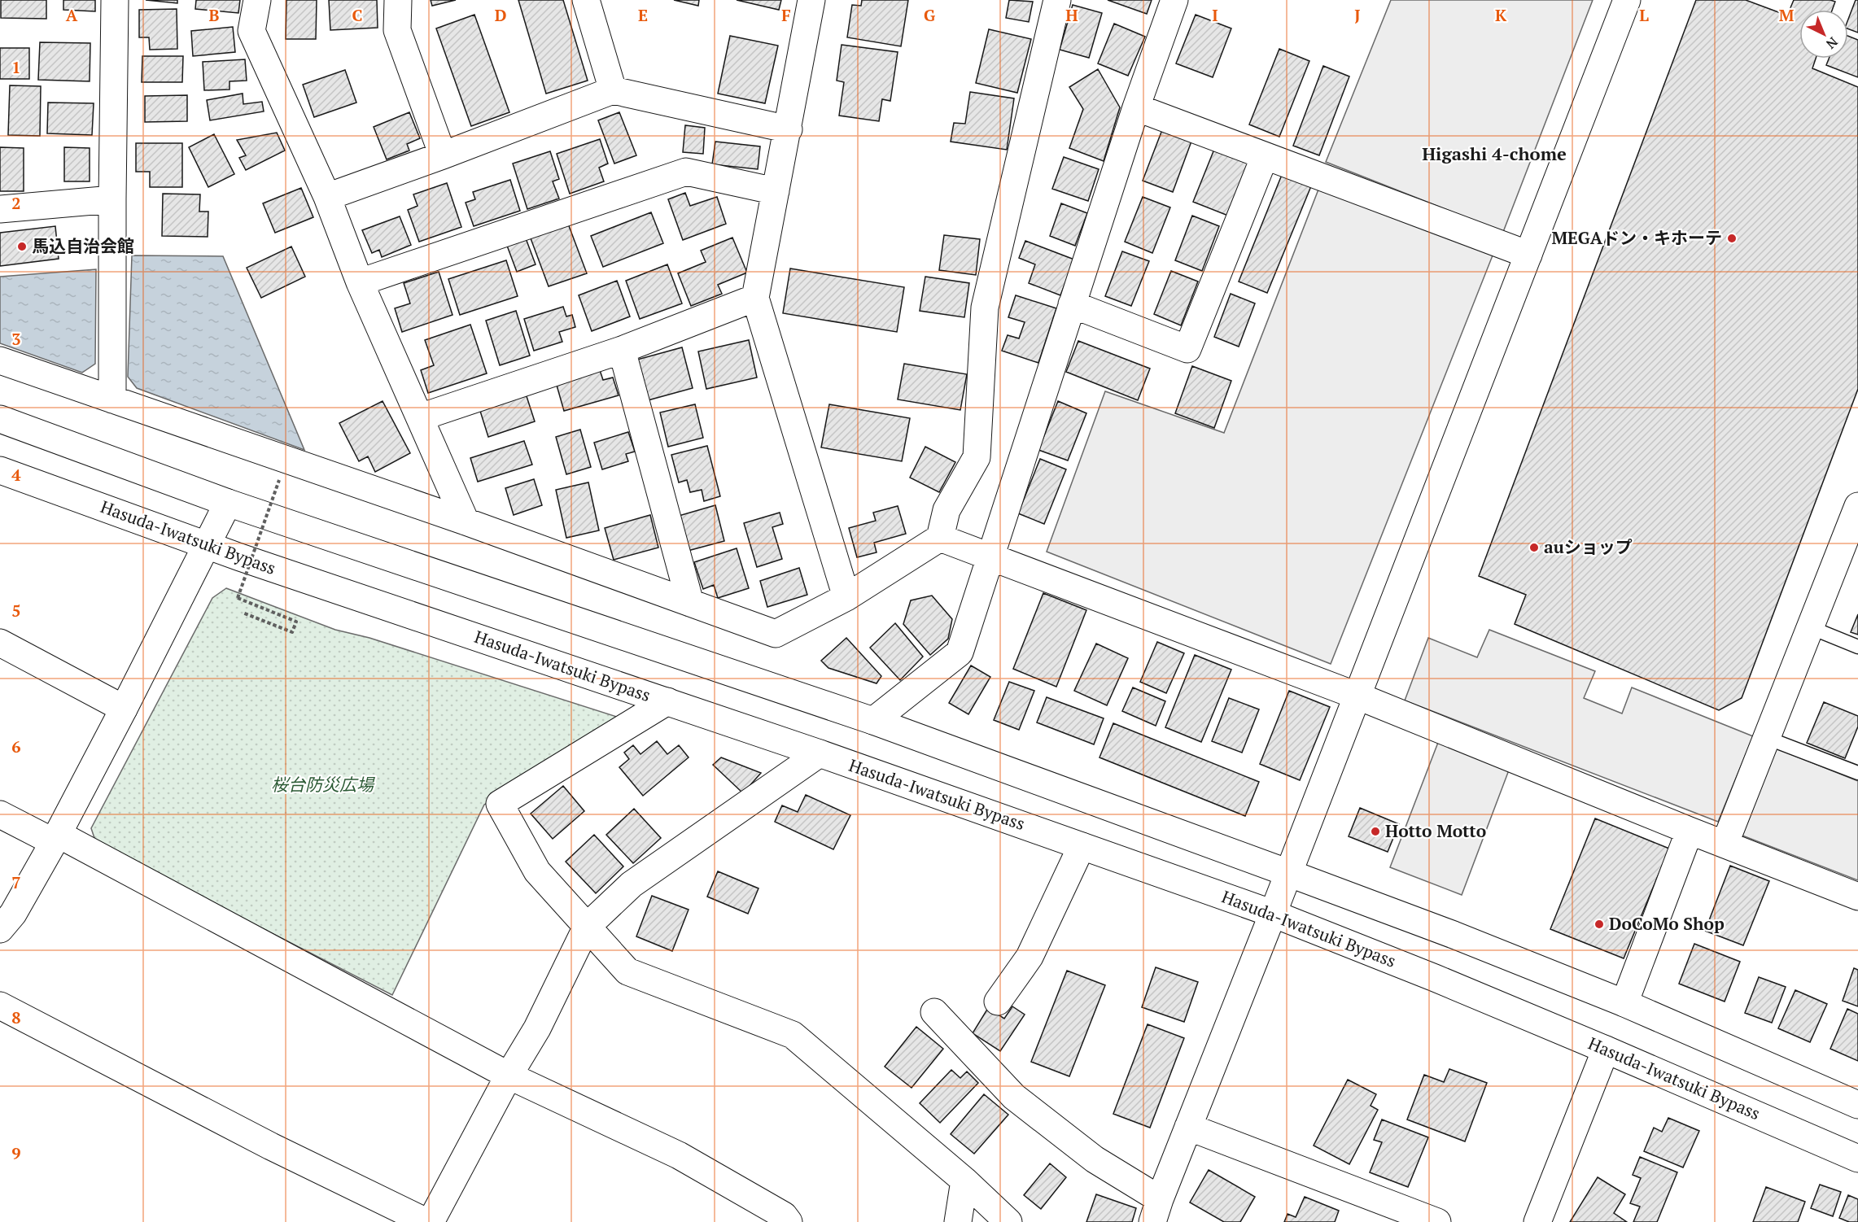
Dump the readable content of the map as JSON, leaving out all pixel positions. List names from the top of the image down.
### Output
{
  "streets": {
    "main road": ["Hasuda-Iwatsuki Bypass"]
  },
  "districts": ["Higashi 4-chome"],
  "parks": ["桜台防災広場"],
  "places": [
    "MEGAドン・キホーテ",
    "馬込自治会館",
    "auショップ",
    "Hotto Motto",
    "DoCoMo Shop"
  ],
  "north": "bottom right",
  "grid": {
    "columns": [
      "A",
      "B",
      "C",
      "D",
      "E",
      "F",
      "G",
      "H",
      "I",
      "J",
      "K",
      "L",
      "M"
    ],
    "rows": [
      "1",
      "2",
      "3",
      "4",
      "5",
      "6",
      "7",
      "8",
      "9"
    ]
  }
}
